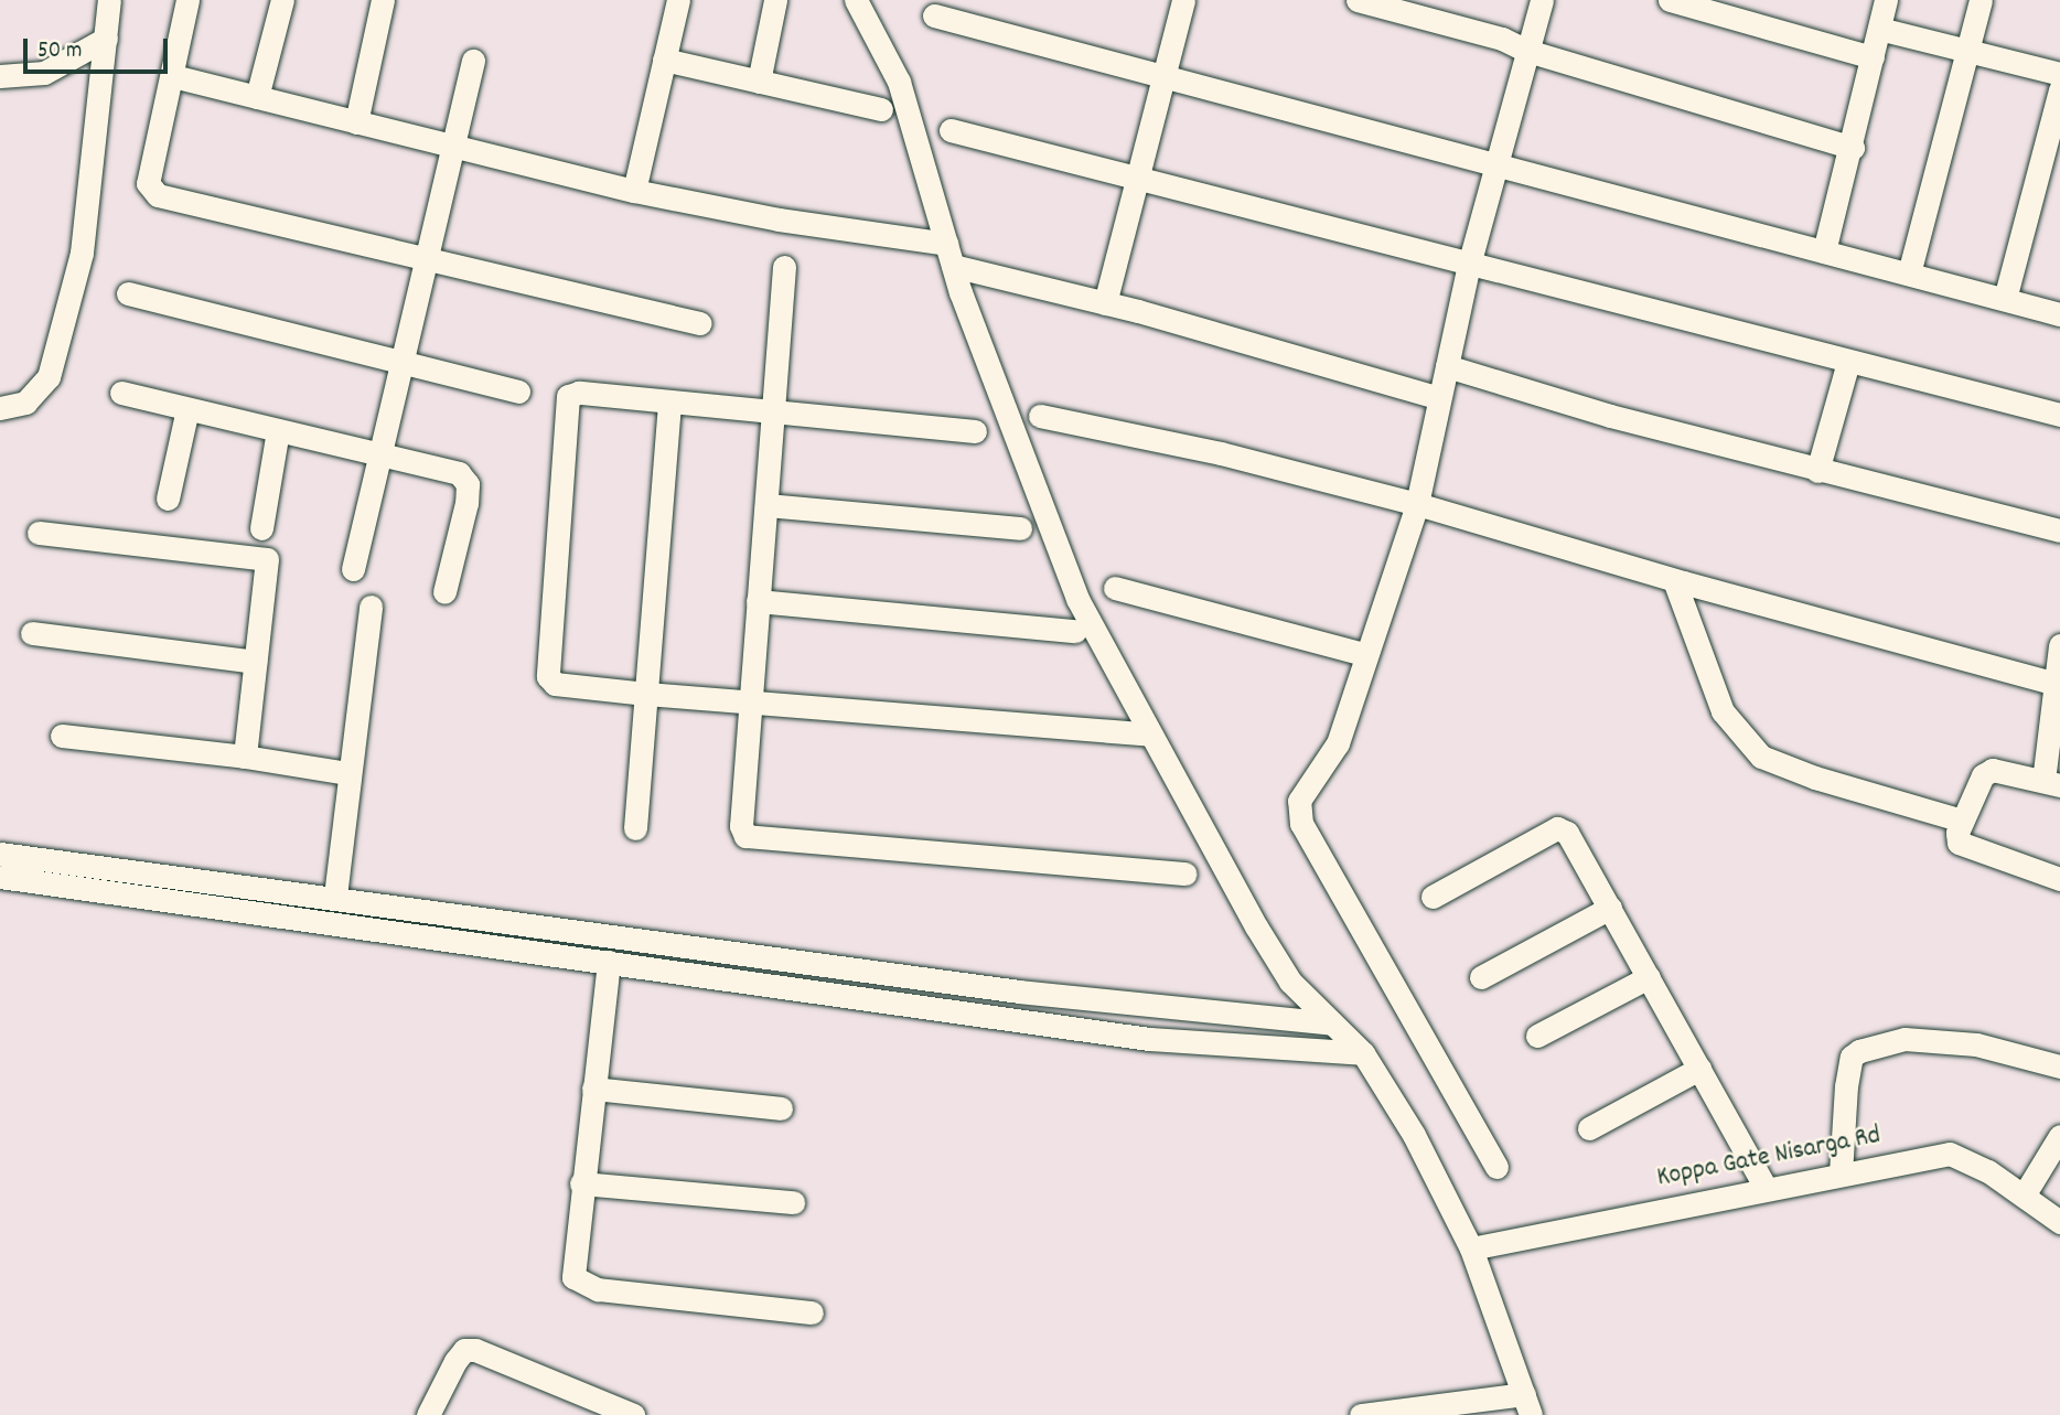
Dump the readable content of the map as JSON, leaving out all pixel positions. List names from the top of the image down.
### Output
{
  "streets": {
    "street": ["Koppa Gate Nisarga Rd"]
  },
  "scale_bar": "50 m"
}
